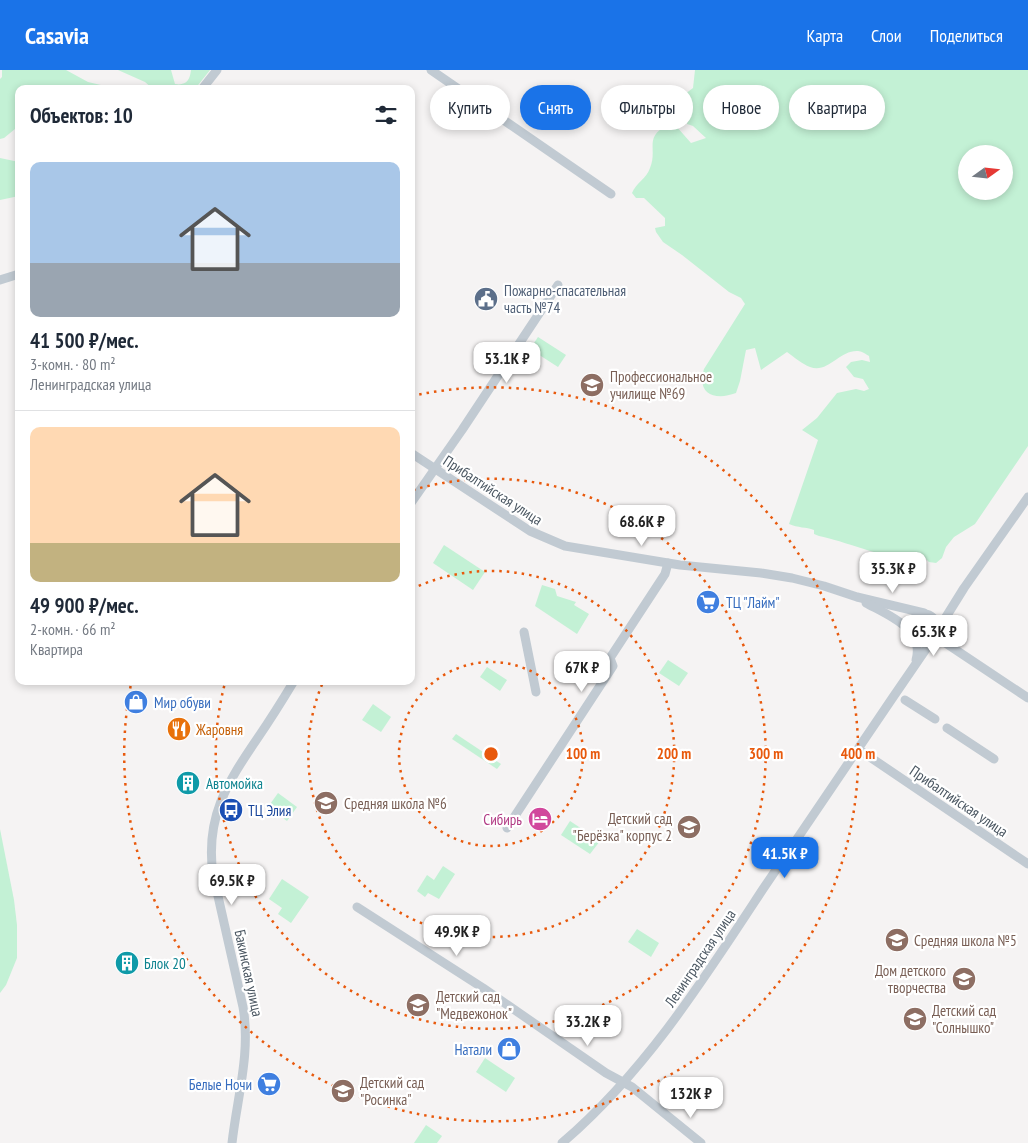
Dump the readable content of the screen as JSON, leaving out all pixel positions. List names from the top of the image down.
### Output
{
  "streets": {
    "street": ["Прибалтийская улица", "Ленинградская улица", "Бакинская улица"]
  },
  "crossings": [
    ["Прибалтийская улица", "Ленинградская улица"]
  ],
  "places": {
    "public building": ["Пожарно-спасательная часть №74"],
    "school or university": [
      "Профессиональное училище №69",
      "Средняя школа №6",
      "Детский сад \"Берёзка\" корпус 2",
      "Средняя школа №5",
      "Дом детского творчества",
      "Детский сад \"Медвежонок\"",
      "Детский сад \"Солнышко\"",
      "Детский сад \"Росинка\""
    ],
    "supermarket": ["ТЦ \"Лайм\"", "Белые Ночи"],
    "shop": ["Мир обуви", "Натали"],
    "restaurant": ["Жаровня"],
    "building": ["Автомойка", "Блок 20"],
    "bus stop": ["ТЦ Элия"],
    "hotel": ["Сибирь"]
  },
  "north": "right",
  "page": {
    "header": "Casavia",
    "nav": ["Карта", "Слои", "Поделиться"],
    "chip": [
      "Купить",
      "Снять",
      "Фильтры",
      "Новое",
      "Квартира"
    ],
    "heading": "Объектов: 10",
    "list": [
      {
        "name": "41 500 ₽/мес.",
        "note": "3-комн. · 80 m² · Ленинградская улица"
      },
      {
        "name": "49 900 ₽/мес.",
        "note": "2-комн. · 66 m² · Квартира"
      }
    ],
    "price": [
      "53.1K ₽",
      "68.6K ₽",
      "35.3K ₽",
      "65.3K ₽",
      "67K ₽",
      "41.5K ₽",
      "69.5K ₽",
      "49.9K ₽",
      "33.2K ₽",
      "132K ₽"
    ]
  },
  "rings": [
    "100 m",
    "200 m",
    "300 m",
    "400 m"
  ]
}
